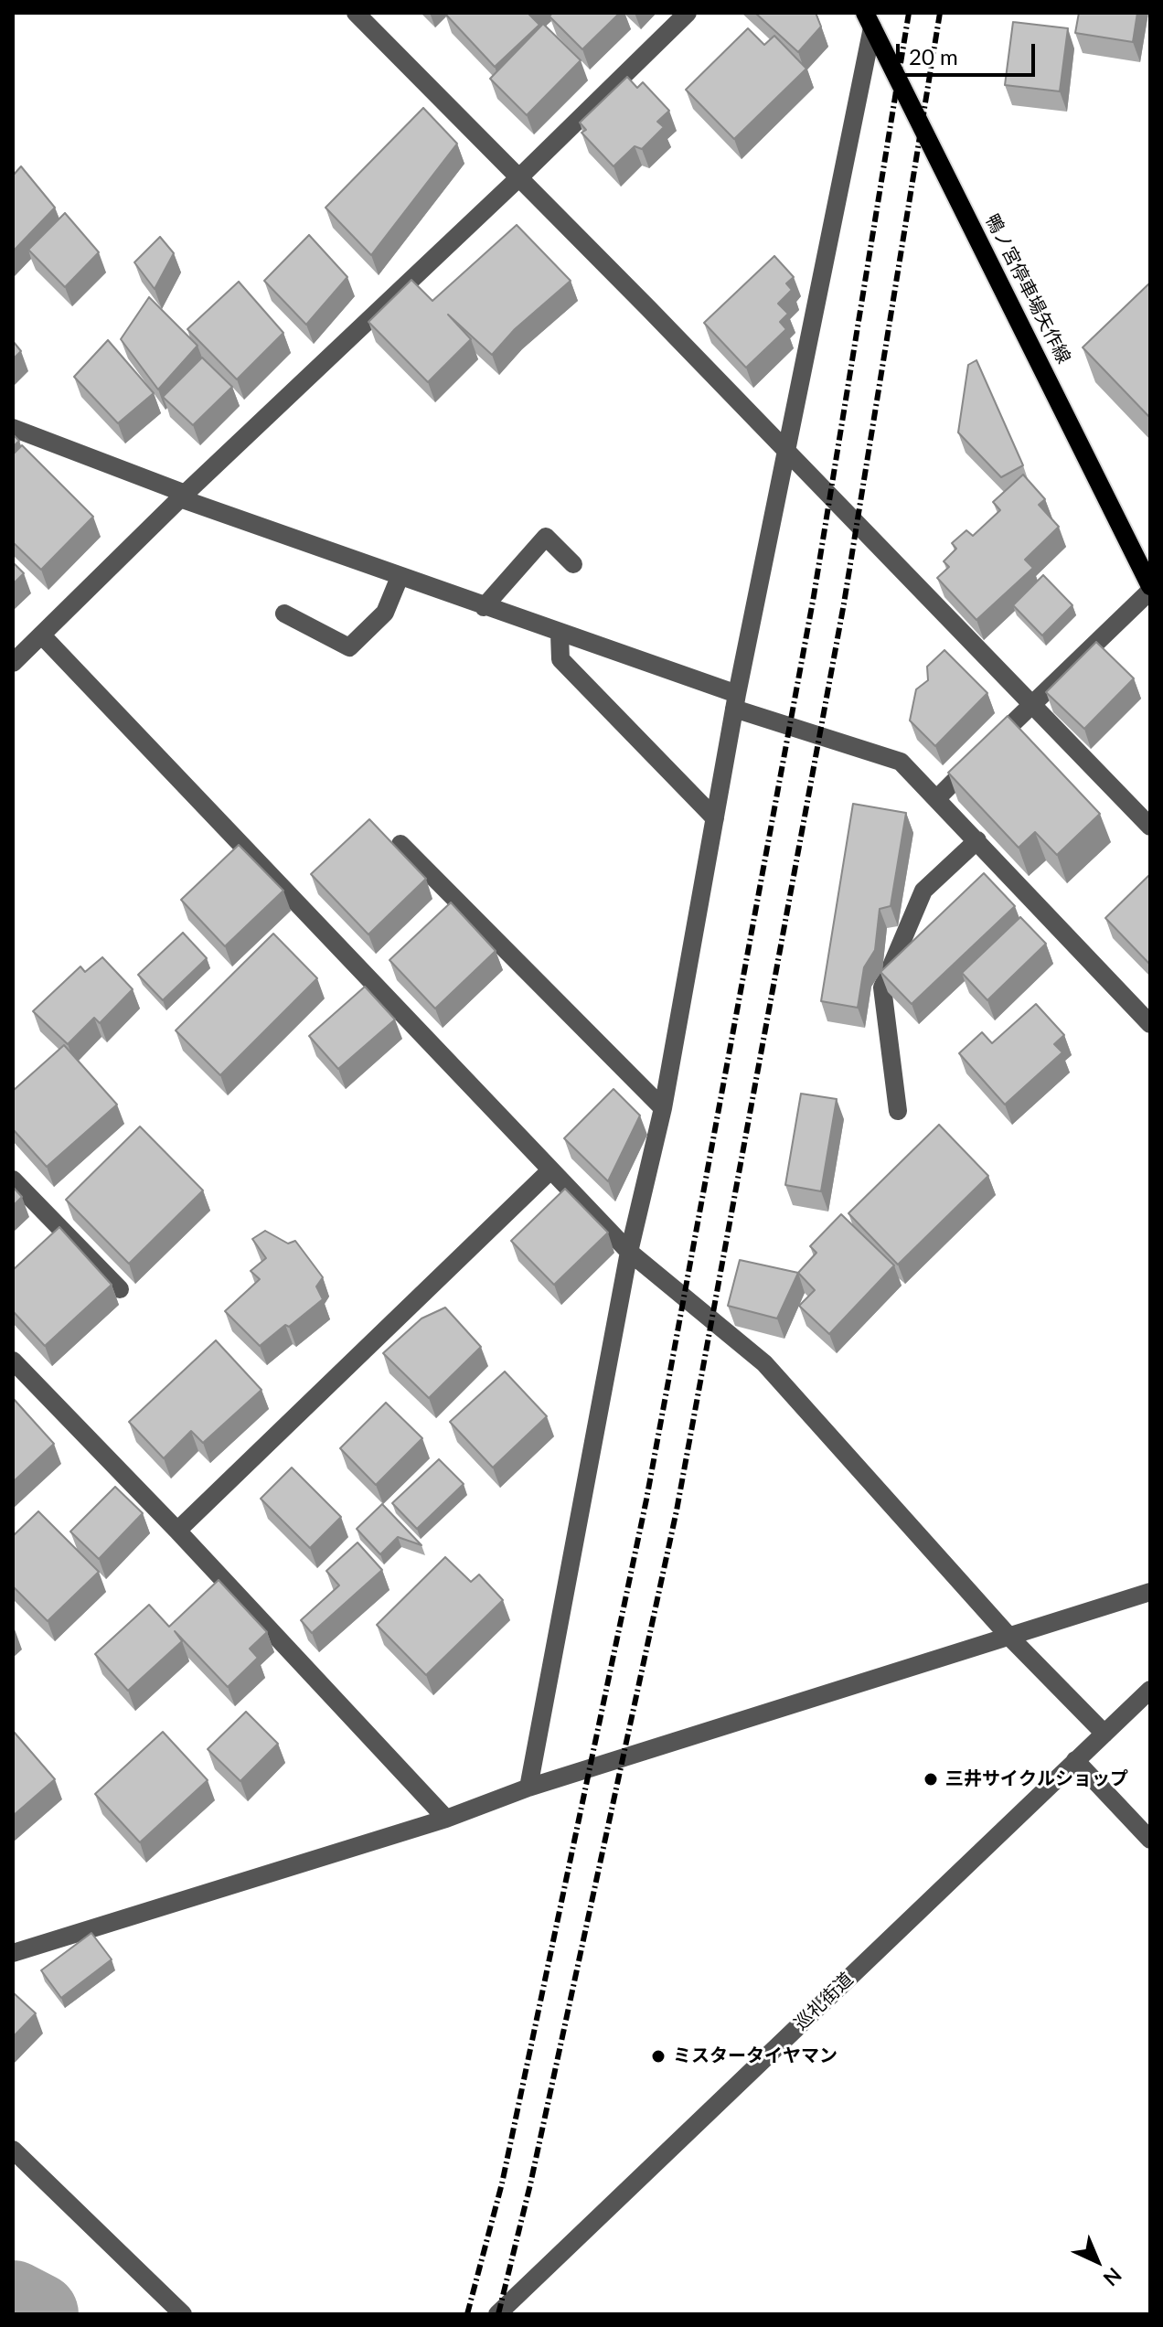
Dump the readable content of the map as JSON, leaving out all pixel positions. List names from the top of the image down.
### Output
{
  "streets": {
    "main road": ["鴨ノ宮停車場矢作線"],
    "street": ["巡礼街道"]
  },
  "places": ["三井サイクルショップ", "ミスタータイヤマン"],
  "scale_bar": "20 m",
  "north": "bottom right"
}
